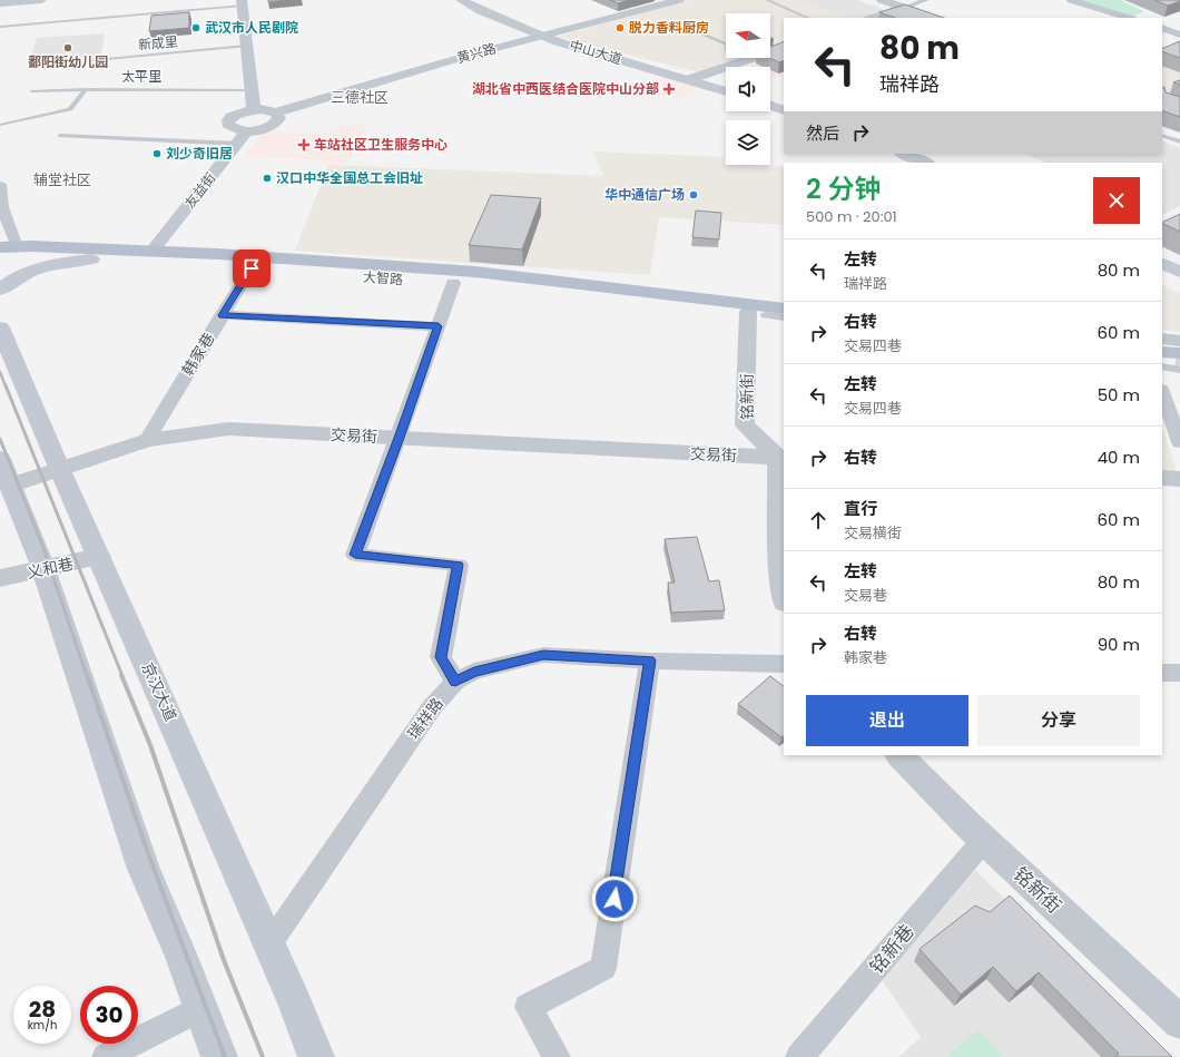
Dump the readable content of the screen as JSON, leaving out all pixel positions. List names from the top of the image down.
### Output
{
  "streets": {
    "main road": ["中山大道", "大智路", "京汉大道"],
    "street": [
      "黄兴路",
      "友益街",
      "韩家巷",
      "铭新街",
      "交易街",
      "义和巷",
      "瑞祥路",
      "铭新巷"
    ],
    "lane": ["新成里", "太平里"]
  },
  "crossings": [
    ["中山大道", "黄兴路"],
    ["友益街", "大智路"],
    ["大智路", "韩家巷"],
    ["大智路", "铭新街"],
    ["韩家巷", "交易街"],
    ["铭新街", "交易街"],
    ["铭新街", "铭新巷"],
    ["交易街", "京汉大道"],
    ["义和巷", "京汉大道"],
    ["京汉大道", "瑞祥路"]
  ],
  "districts": ["三德社区", "辅堂社区"],
  "places": {
    "other": [
      "武汉市人民剧院",
      "脱力香料厨房",
      "鄱阳街幼儿园",
      "刘少奇旧居",
      "汉口中华全国总工会旧址",
      "华中通信广场"
    ],
    "health": ["湖北省中西医结合医院中山分部", "车站社区卫生服务中心"]
  },
  "north": "left",
  "page": {
    "turn": ["80 m", "瑞祥路"],
    "then": "然后",
    "heading": ["2 分钟", "500 m · 20:01"],
    "list": [
      {
        "name": "左转",
        "note": "瑞祥路",
        "value": "80 m"
      },
      {
        "name": "右转",
        "note": "交易四巷",
        "value": "60 m"
      },
      {
        "name": "左转",
        "note": "交易四巷",
        "value": "50 m"
      },
      {
        "name": "右转",
        "value": "40 m"
      },
      {
        "name": "直行",
        "note": "交易横街",
        "value": "60 m"
      },
      {
        "name": "左转",
        "note": "交易巷",
        "value": "80 m"
      },
      {
        "name": "右转",
        "note": "韩家巷",
        "value": "90 m"
      }
    ],
    "buttons": ["退出", "分享"],
    "speed": "28 km/h",
    "limit": "30"
  }
}
